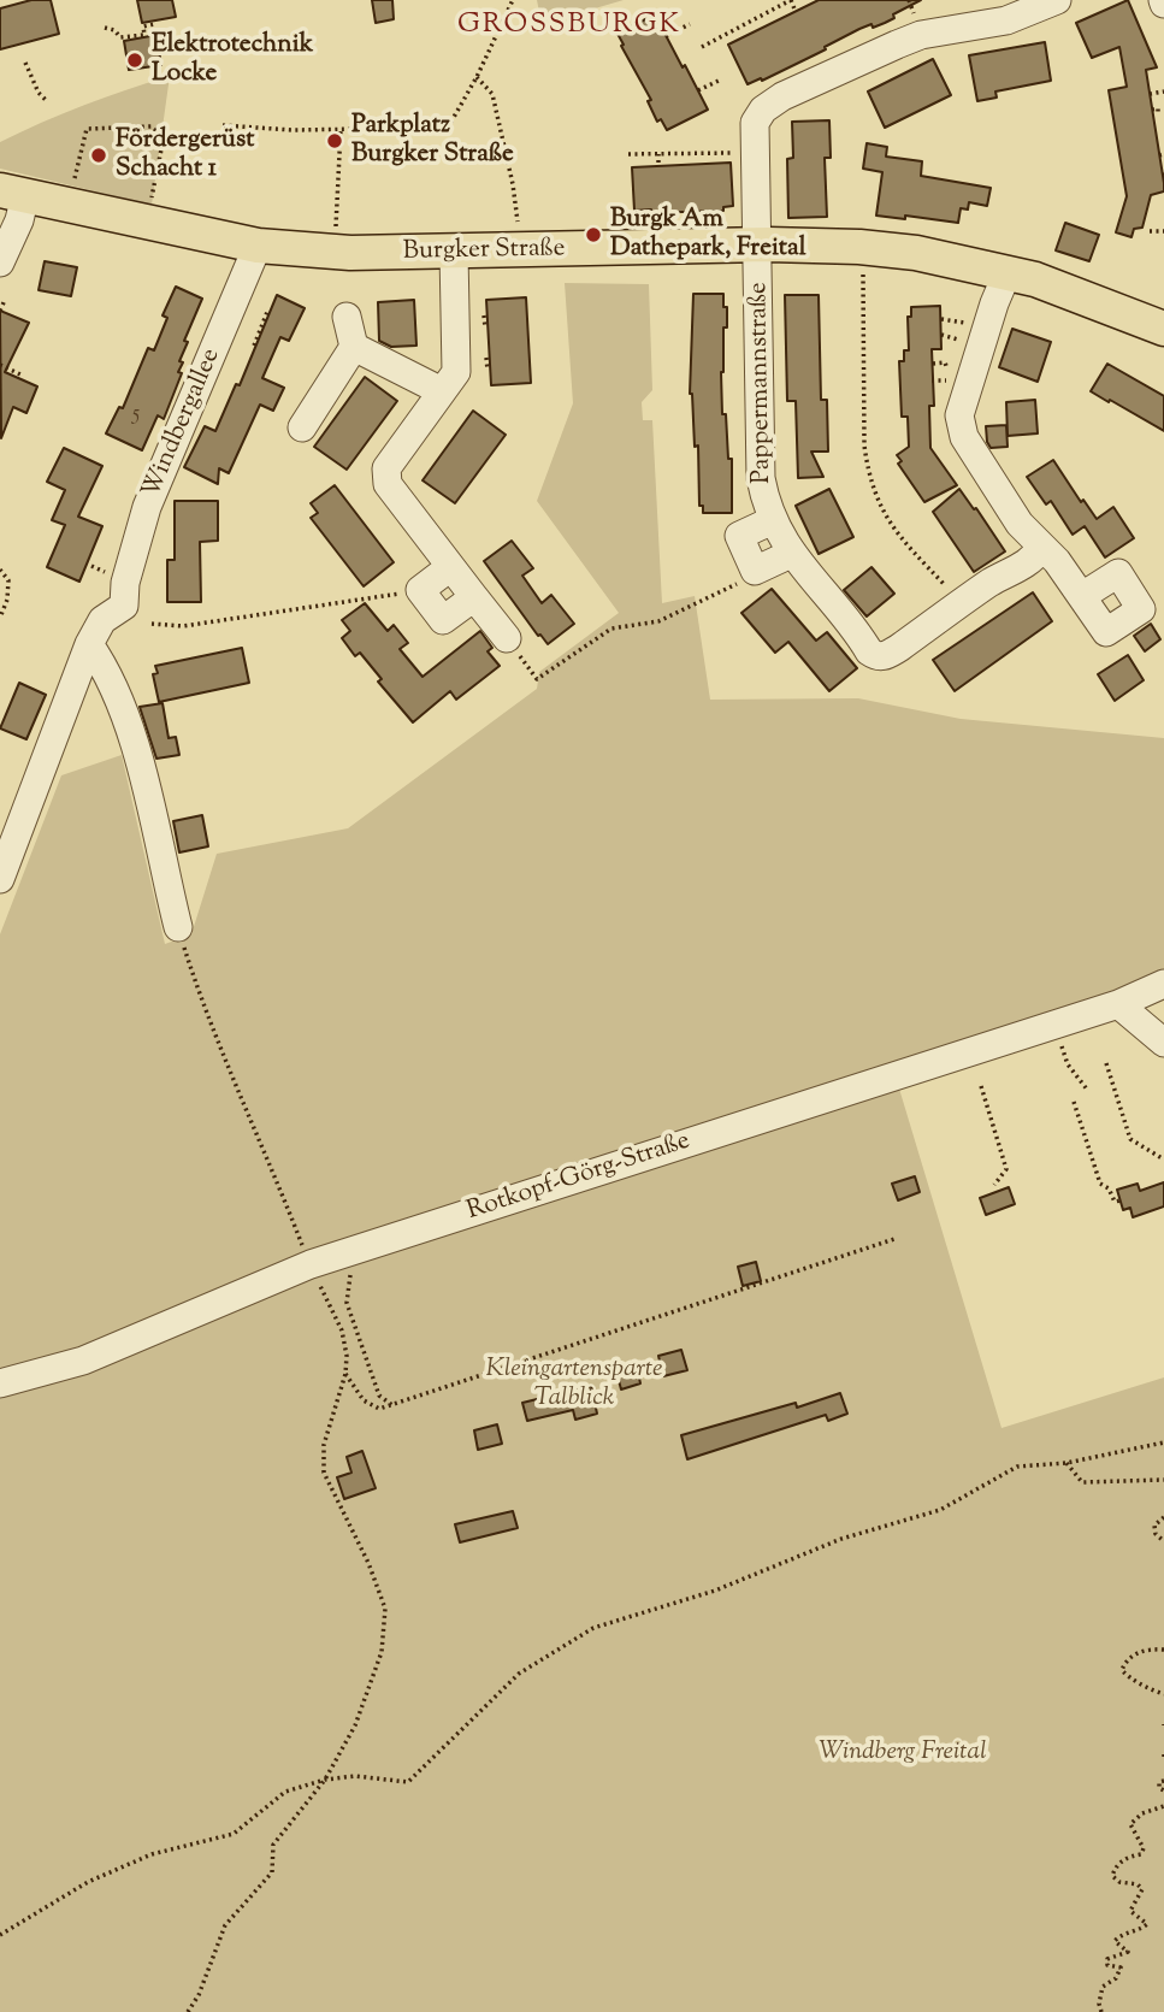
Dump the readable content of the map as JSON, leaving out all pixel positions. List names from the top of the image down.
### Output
{
  "streets": {
    "main road": ["Burgker Straße"],
    "street": ["Pappermannstraße", "Windbergallee", "Rotkopf-Görg-Straße"]
  },
  "crossings": [
    ["Burgker Straße", "Pappermannstraße"],
    ["Burgker Straße", "Windbergallee"]
  ],
  "districts": ["GROSSBURGK"],
  "parks": ["Kleingartensparte Talblick", "Windberg Freital"],
  "places": [
    "Elektrotechnik Locke",
    "Parkplatz Burgker Straße",
    "Fördergerüst Schacht 1",
    "Burgk Am Dathepark, Freital"
  ],
  "house_numbers": ["5"]
}
